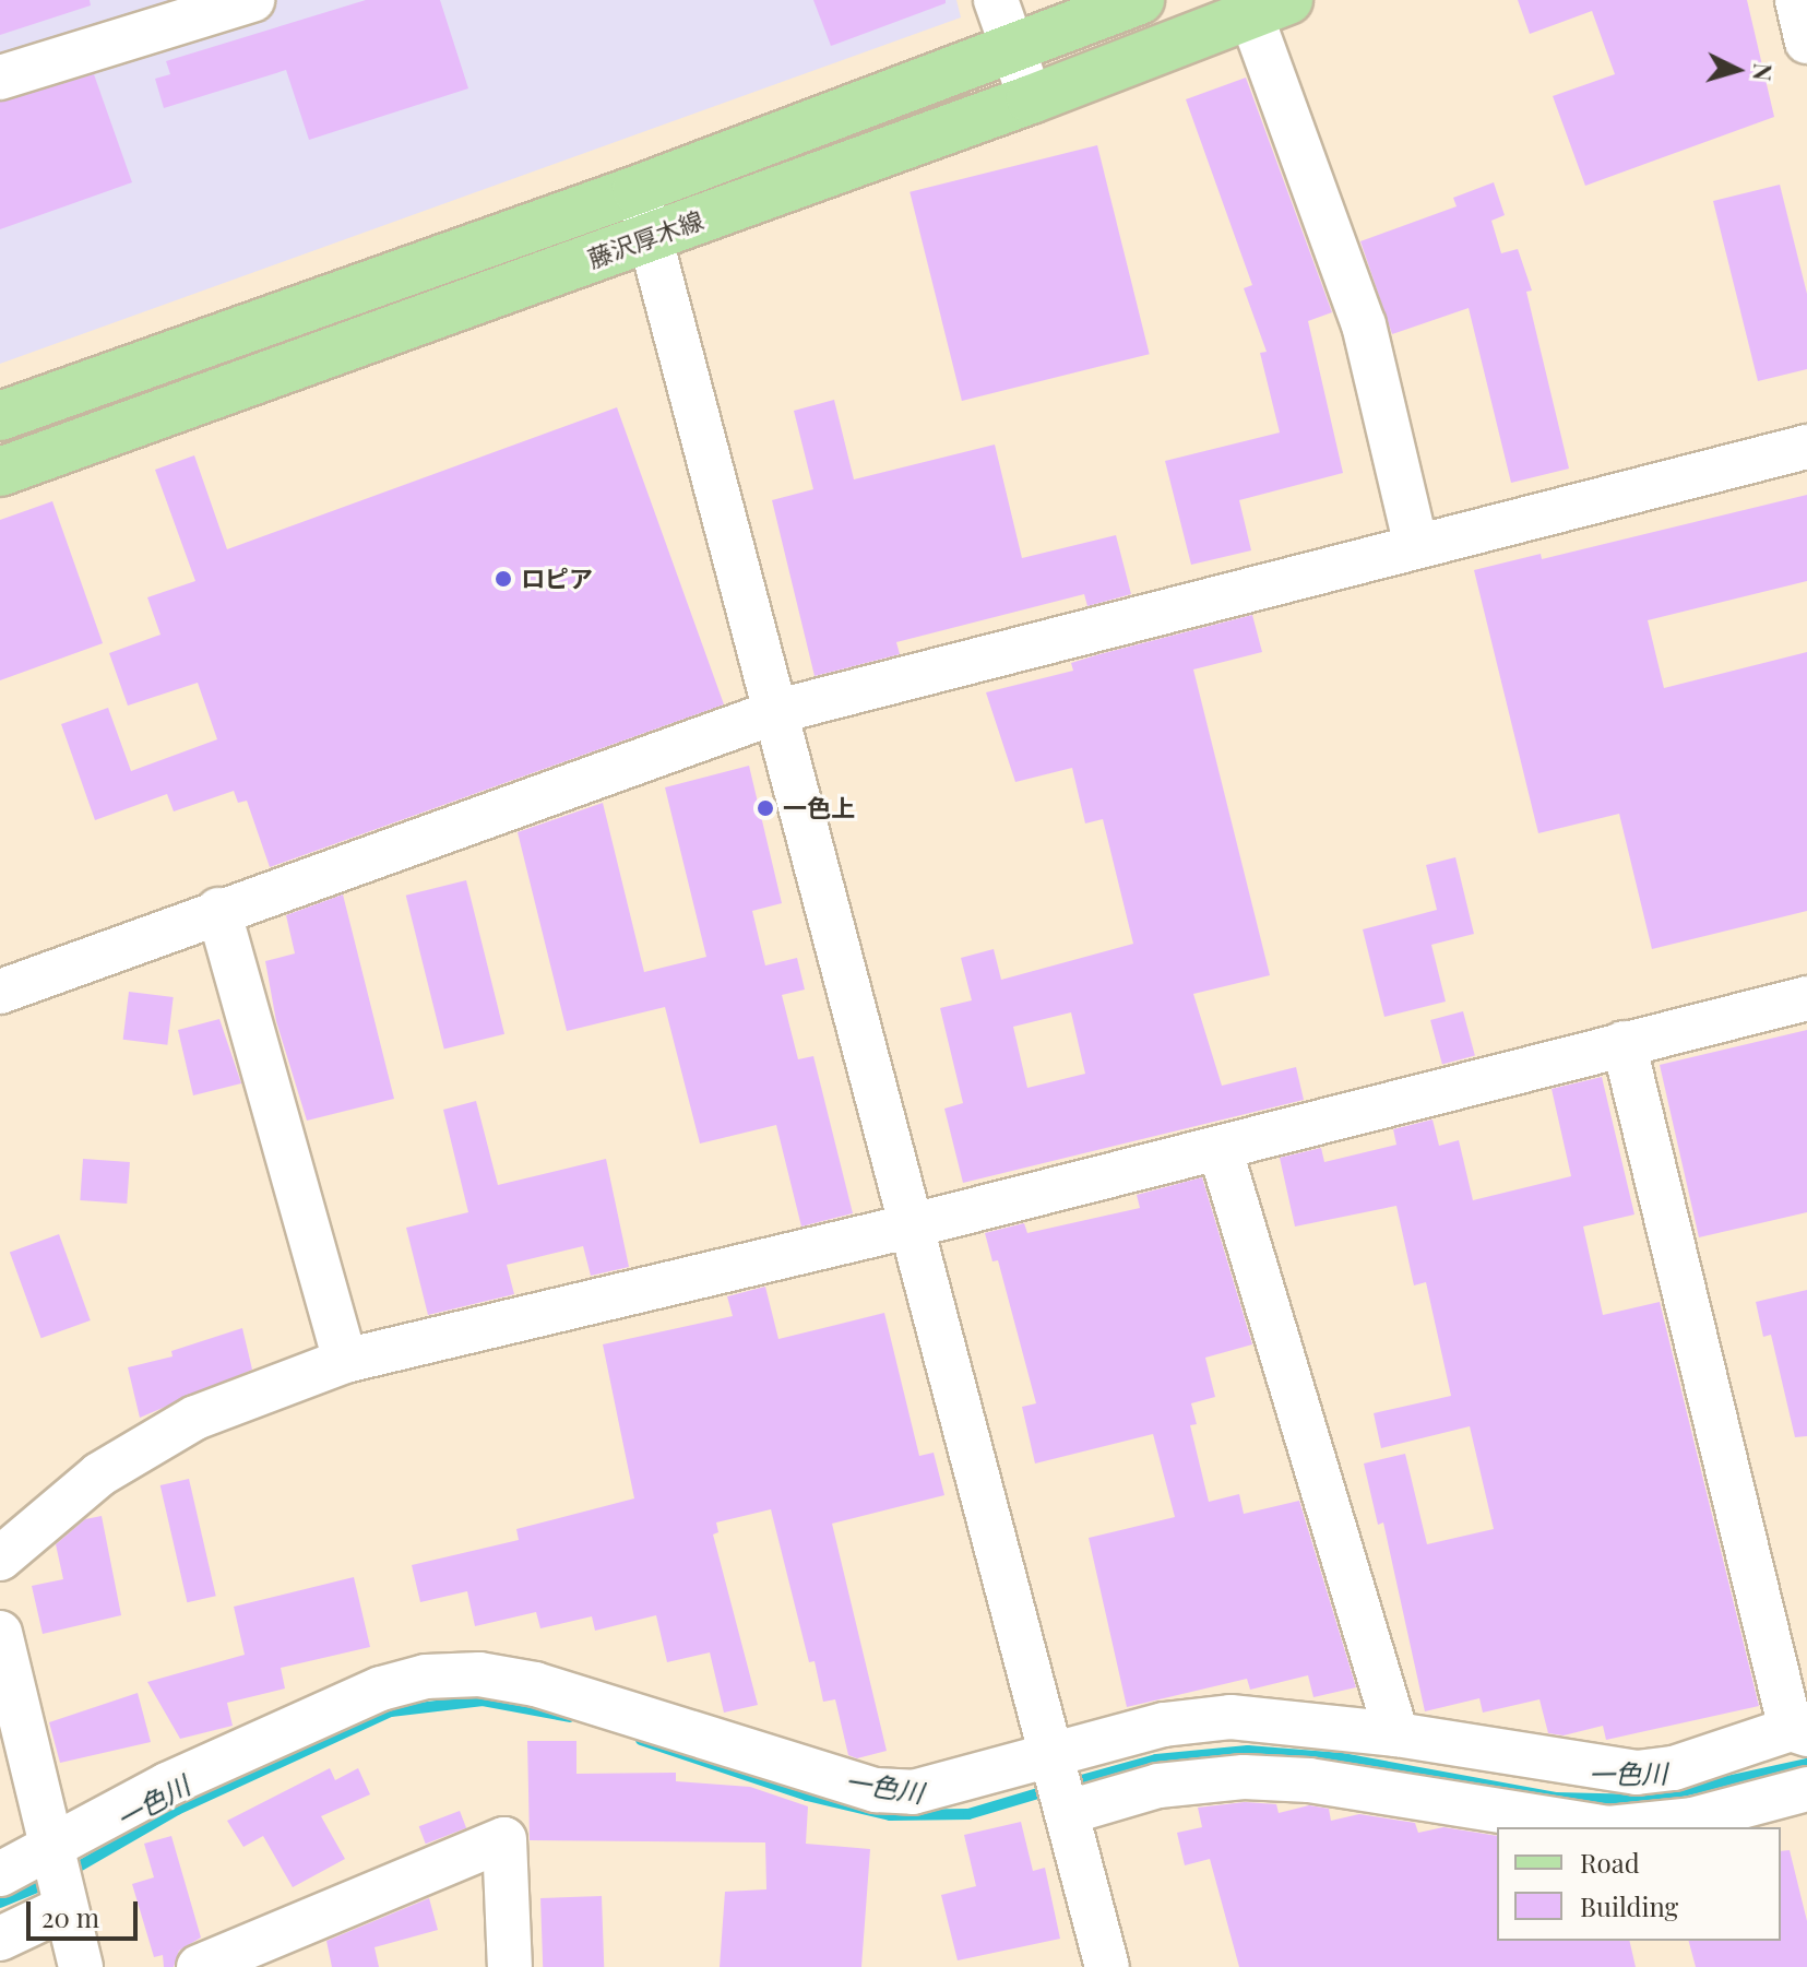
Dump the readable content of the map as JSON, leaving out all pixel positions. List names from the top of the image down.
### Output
{
  "streets": {
    "main road": ["藤沢厚木線"]
  },
  "water": ["一色川"],
  "places": ["ロピア", "一色上"],
  "legend": ["Road", "Building"],
  "scale_bar": "20 m",
  "north": "right"
}
